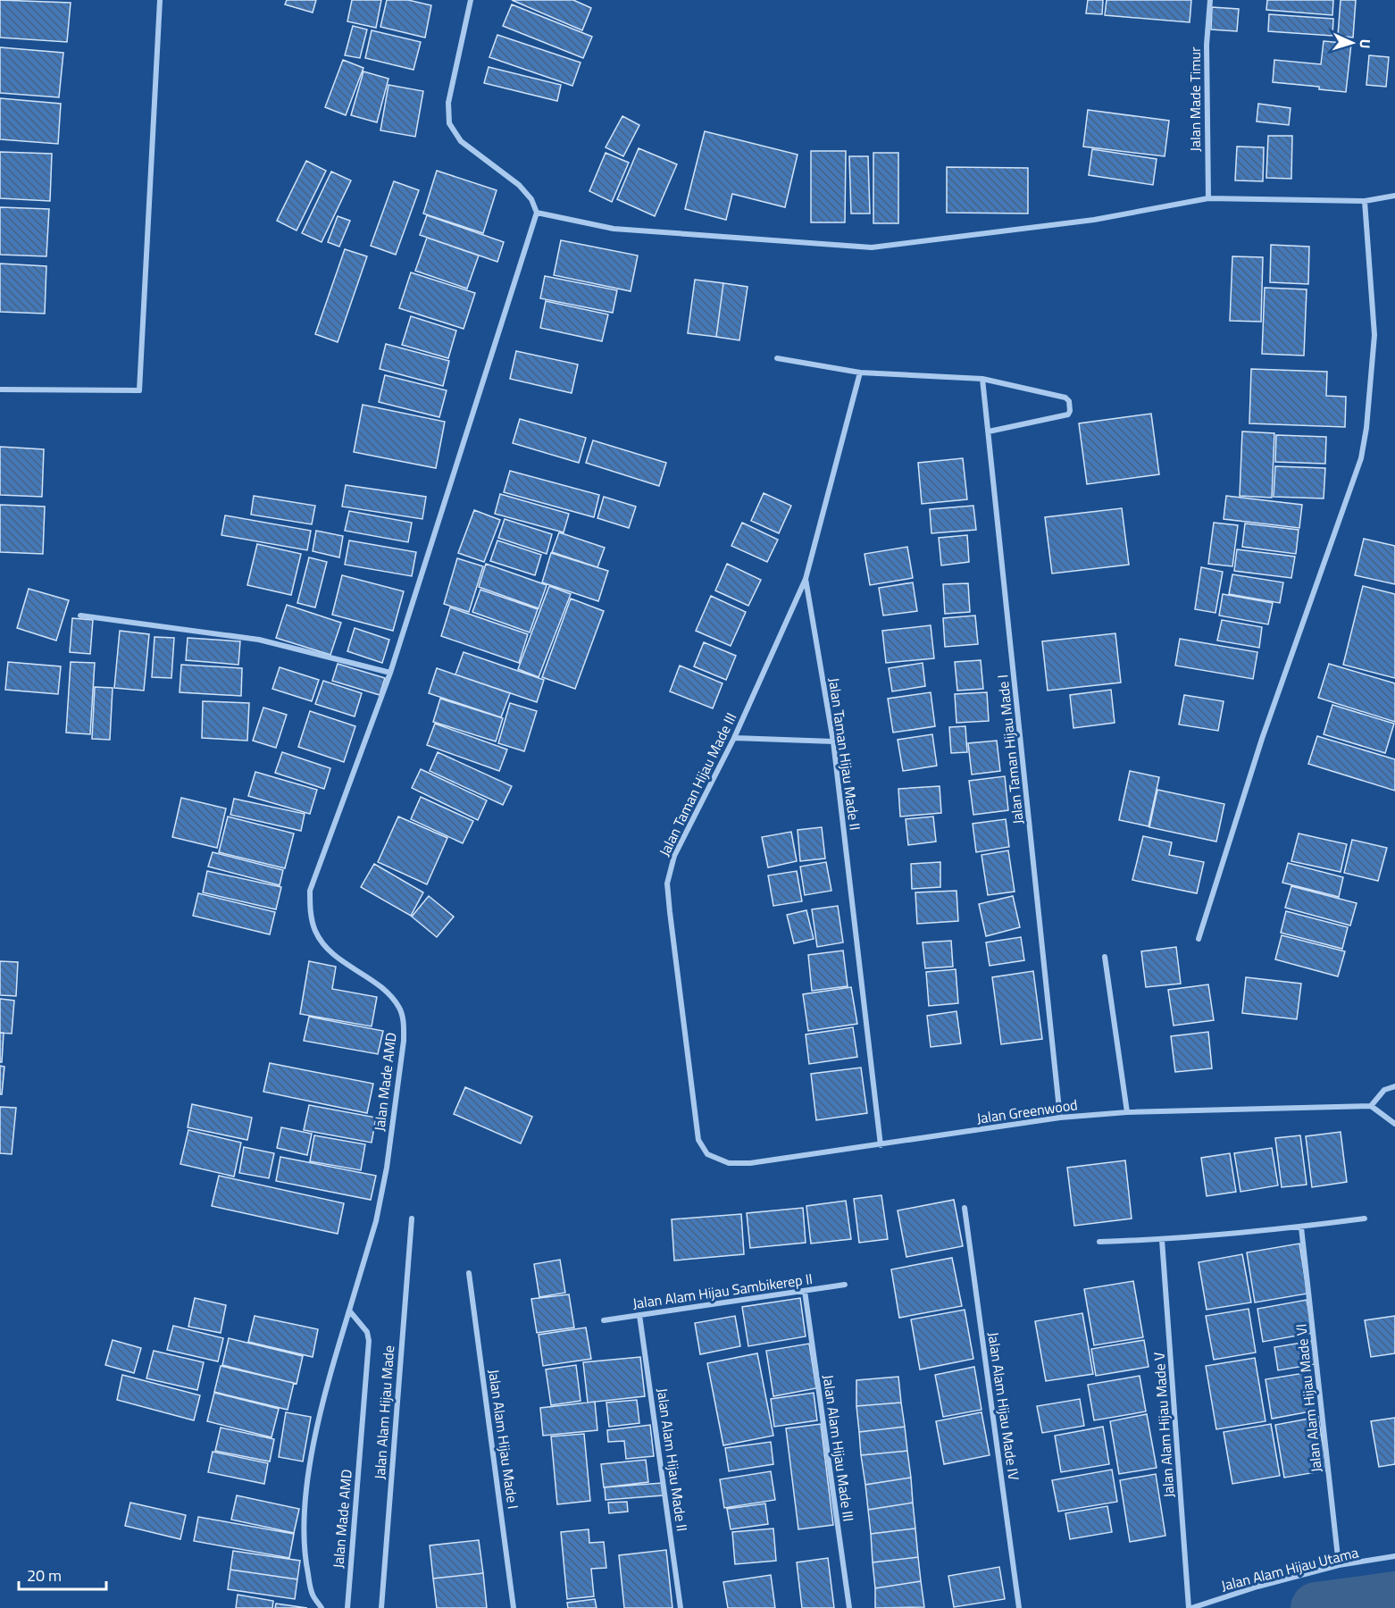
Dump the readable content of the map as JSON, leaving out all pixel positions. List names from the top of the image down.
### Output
{
  "streets": {
    "street": [
      "Jalan Made Timur",
      "Jalan Taman Hijau Made I",
      "Jalan Taman Hijau Made II",
      "Jalan Taman Hijau Made III",
      "Jalan Made AMD",
      "Jalan Greenwood",
      "Jalan Alam Hijau Sambikerep II",
      "Jalan Alam Hijau Made VI",
      "Jalan Alam Hijau Made IV",
      "Jalan Alam Hijau Made",
      "Jalan Alam Hijau Made V",
      "Jalan Alam Hijau Made I",
      "Jalan Alam Hijau Made III",
      "Jalan Alam Hijau Made II",
      "Jalan Alam Hijau Utama"
    ]
  },
  "crossings": [
    ["Jalan Taman Hijau Made I", "Jalan Greenwood"],
    ["Jalan Taman Hijau Made II", "Jalan Taman Hijau Made III"],
    ["Jalan Taman Hijau Made II", "Jalan Greenwood"],
    ["Jalan Taman Hijau Made III", "Jalan Greenwood"],
    ["Jalan Alam Hijau Sambikerep II", "Jalan Alam Hijau Made III"],
    ["Jalan Alam Hijau Sambikerep II", "Jalan Alam Hijau Made II"],
    ["Jalan Alam Hijau Made VI", "Jalan Alam Hijau Utama"],
    ["Jalan Alam Hijau Made V", "Jalan Alam Hijau Utama"]
  ],
  "scale_bar": "20 m",
  "north": "right"
}
